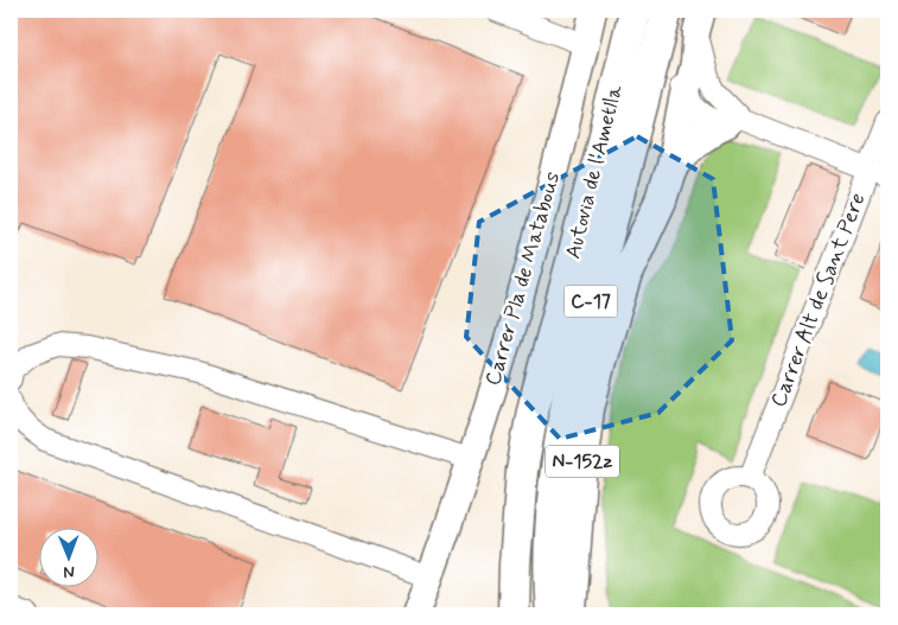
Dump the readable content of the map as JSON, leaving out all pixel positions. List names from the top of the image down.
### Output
{
  "streets": {
    "highway": ["Autovia de l'Ametlla", "C-17", "N-152z"],
    "main road": ["Carrer Pla de Matabous"],
    "street": ["Carrer Alt de Sant Pere"]
  },
  "north": "bottom"
}
